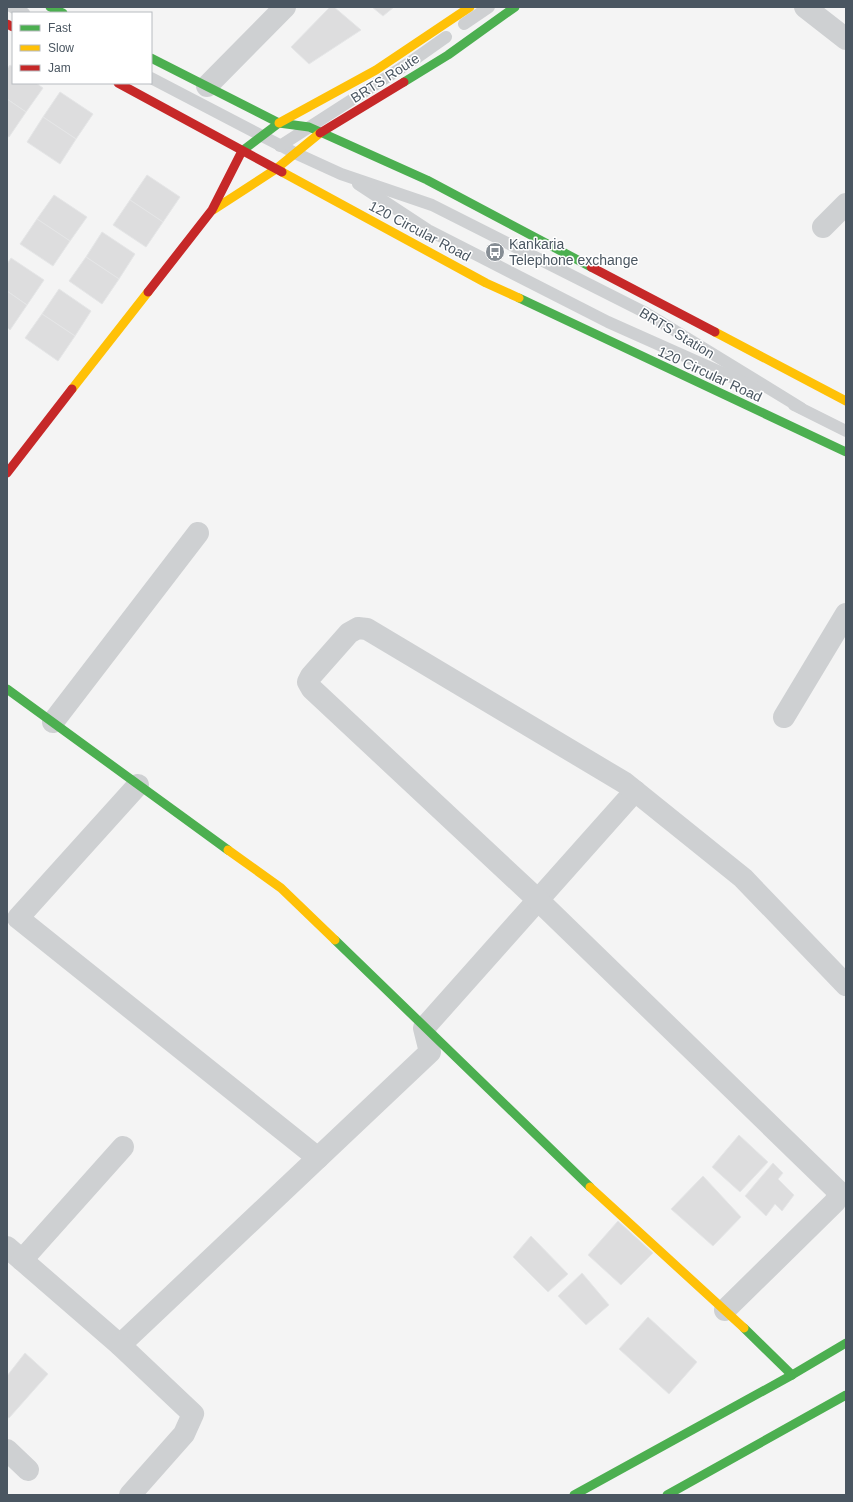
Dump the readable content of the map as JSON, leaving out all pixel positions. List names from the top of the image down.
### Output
{
  "streets": {
    "main road": ["120 Circular Road"],
    "lane": ["BRTS Route", "BRTS Station"]
  },
  "places": {
    "bus stop": ["Kankaria Telephone exchange"]
  },
  "legend": ["Fast", "Slow", "Jam"]
}
